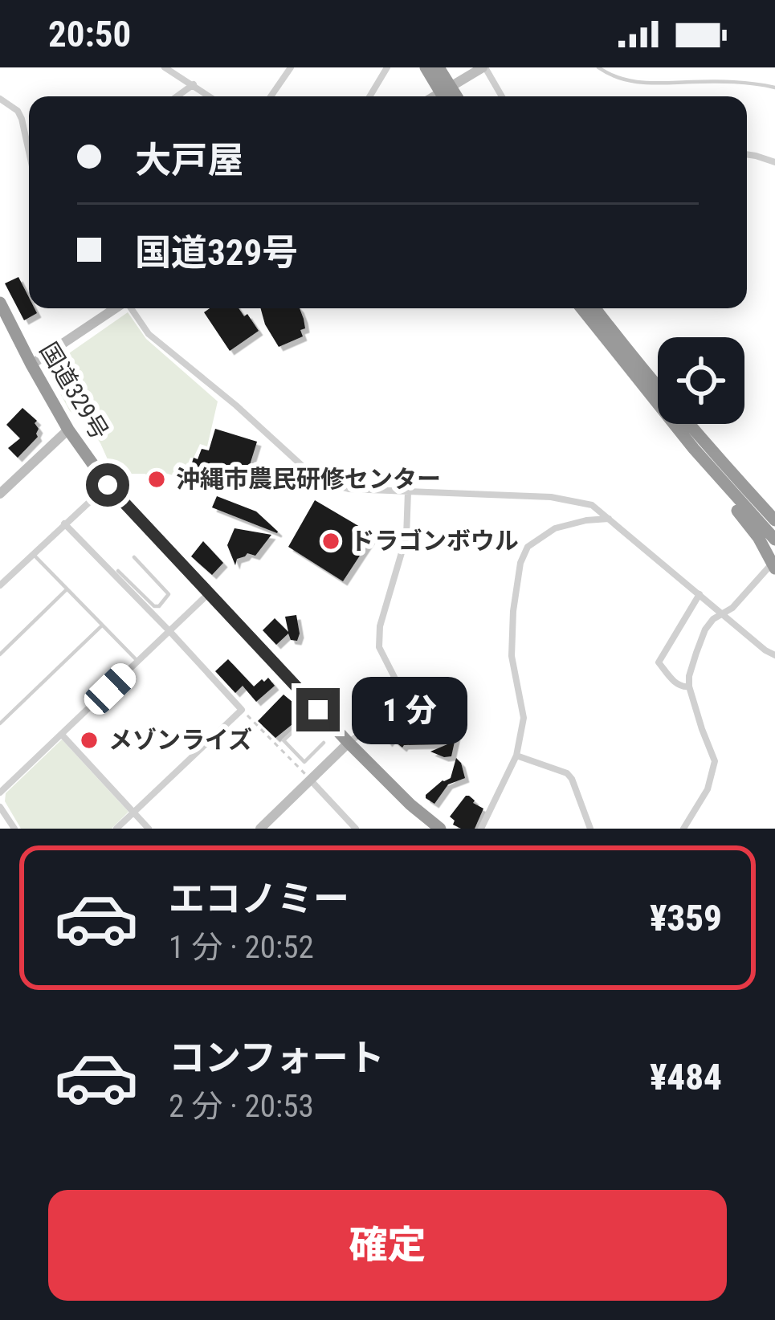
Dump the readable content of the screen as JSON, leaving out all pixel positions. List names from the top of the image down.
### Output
{
  "streets": {
    "highway": ["国道329号"]
  },
  "places": ["沖縄市農民研修センター", "ドラゴンボウル", "メゾンライズ"],
  "page": {
    "status": "20:50",
    "banner": ["大戸屋", "国道329号"],
    "bubble": "1 分",
    "list": [
      {
        "name": "エコノミー",
        "note": "1 分 · 20:52",
        "value": "¥359"
      },
      {
        "name": "コンフォート",
        "note": "2 分 · 20:53",
        "value": "¥484"
      }
    ],
    "buttons": "確定"
  }
}
